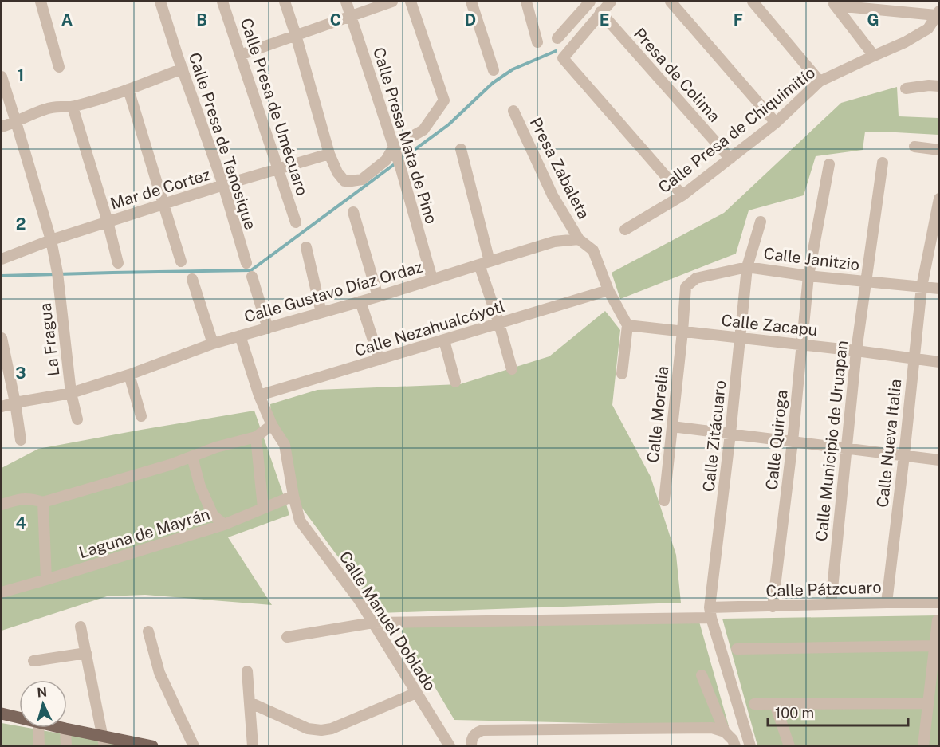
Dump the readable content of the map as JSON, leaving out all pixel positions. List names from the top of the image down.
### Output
{
  "streets": {
    "street": [
      "Presa de Colima",
      "Calle Presa de Umécuaro",
      "Calle Presa de Chiquimitío",
      "Calle Presa Mata de Pino",
      "Calle Presa de Tenosique",
      "Presa Zabaleta",
      "Mar de Cortez",
      "Calle Janitzio",
      "Calle Gustavo Díaz Ordaz",
      "Calle Zacapu",
      "Calle Nezahualcóyotl",
      "La Fragua",
      "Calle Morelia",
      "Calle Zitácuaro",
      "Calle Quiroga",
      "Calle Municipio de Uruapan",
      "Calle Nueva Italia",
      "Laguna de Mayrán",
      "Calle Pátzcuaro",
      "Calle Manuel Doblado"
    ]
  },
  "crossings": [
    ["Presa de Colima", "Calle Presa de Chiquimitío"],
    ["Calle Presa de Umécuaro", "Mar de Cortez"],
    ["Calle Presa Mata de Pino", "Calle Gustavo Díaz Ordaz"],
    ["Calle Presa de Tenosique", "Mar de Cortez"],
    ["Presa Zabaleta", "Calle Gustavo Díaz Ordaz"],
    ["Mar de Cortez", "La Fragua"],
    ["Calle Janitzio", "Calle Morelia"],
    ["Calle Janitzio", "Calle Zitácuaro"],
    ["Calle Janitzio", "Calle Quiroga"],
    ["Calle Janitzio", "Calle Municipio de Uruapan"],
    ["Calle Janitzio", "Calle Nueva Italia"],
    ["Calle Gustavo Díaz Ordaz", "La Fragua"],
    ["Calle Gustavo Díaz Ordaz", "Calle Manuel Doblado"],
    ["Calle Zacapu", "Calle Morelia"],
    ["Calle Zacapu", "Calle Zitácuaro"],
    ["Calle Zacapu", "Calle Quiroga"],
    ["Calle Zacapu", "Calle Municipio de Uruapan"],
    ["Calle Zacapu", "Calle Nueva Italia"],
    ["Calle Nezahualcóyotl", "Calle Manuel Doblado"],
    ["Calle Zitácuaro", "Calle Pátzcuaro"],
    ["Calle Quiroga", "Calle Pátzcuaro"],
    ["Calle Municipio de Uruapan", "Calle Pátzcuaro"],
    ["Calle Nueva Italia", "Calle Pátzcuaro"],
    ["Laguna de Mayrán", "Calle Manuel Doblado"],
    ["Calle Pátzcuaro", "Calle Manuel Doblado"]
  ],
  "scale_bar": "100 m",
  "north": "top",
  "grid": {
    "columns": [
      "A",
      "B",
      "C",
      "D",
      "E",
      "F",
      "G"
    ],
    "rows": [
      "1",
      "2",
      "3",
      "4"
    ]
  }
}
